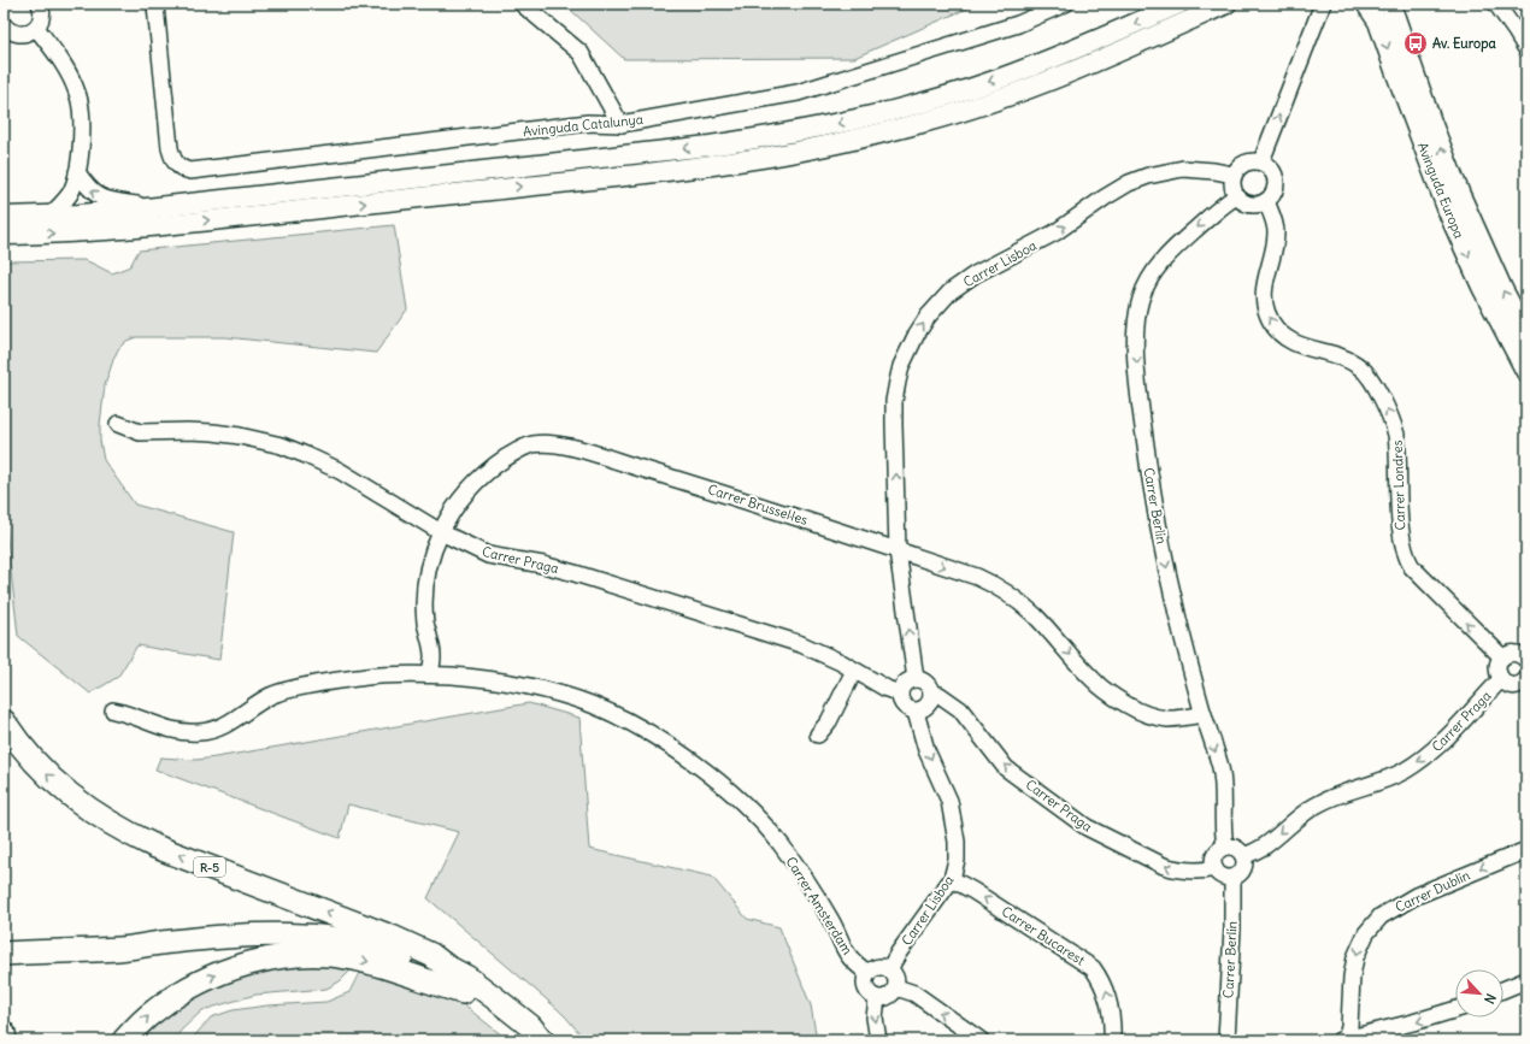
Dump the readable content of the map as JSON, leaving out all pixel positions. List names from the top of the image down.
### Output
{
  "streets": {
    "highway": ["R-5"],
    "main road": ["Avinguda Europa"],
    "street": [
      "Avinguda Catalunya",
      "Carrer Lisboa",
      "Carrer Londres",
      "Carrer Brussel·les",
      "Carrer Berlín",
      "Carrer Praga",
      "Carrer Dublín",
      "Carrer Amsterdam",
      "Carrer Bucarest"
    ]
  },
  "crossings": [
    ["Carrer Lisboa", "Carrer Londres"],
    ["Carrer Lisboa", "Carrer Brussel·les"],
    ["Carrer Lisboa", "Carrer Berlín"],
    ["Carrer Lisboa", "Carrer Praga"],
    ["Carrer Lisboa", "Carrer Amsterdam"],
    ["Carrer Lisboa", "Carrer Bucarest"],
    ["Carrer Londres", "Carrer Berlín"],
    ["Carrer Brussel·les", "Carrer Berlín"],
    ["Carrer Brussel·les", "Carrer Praga"],
    ["Carrer Brussel·les", "Carrer Amsterdam"],
    ["Carrer Berlín", "Carrer Praga"]
  ],
  "one_way": [
    "Carrer Londres",
    "Carrer Berlín",
    "Carrer Praga",
    "Carrer Dublín"
  ],
  "places": {
    "bus stop": ["Av. Europa"]
  },
  "north": "bottom right"
}
